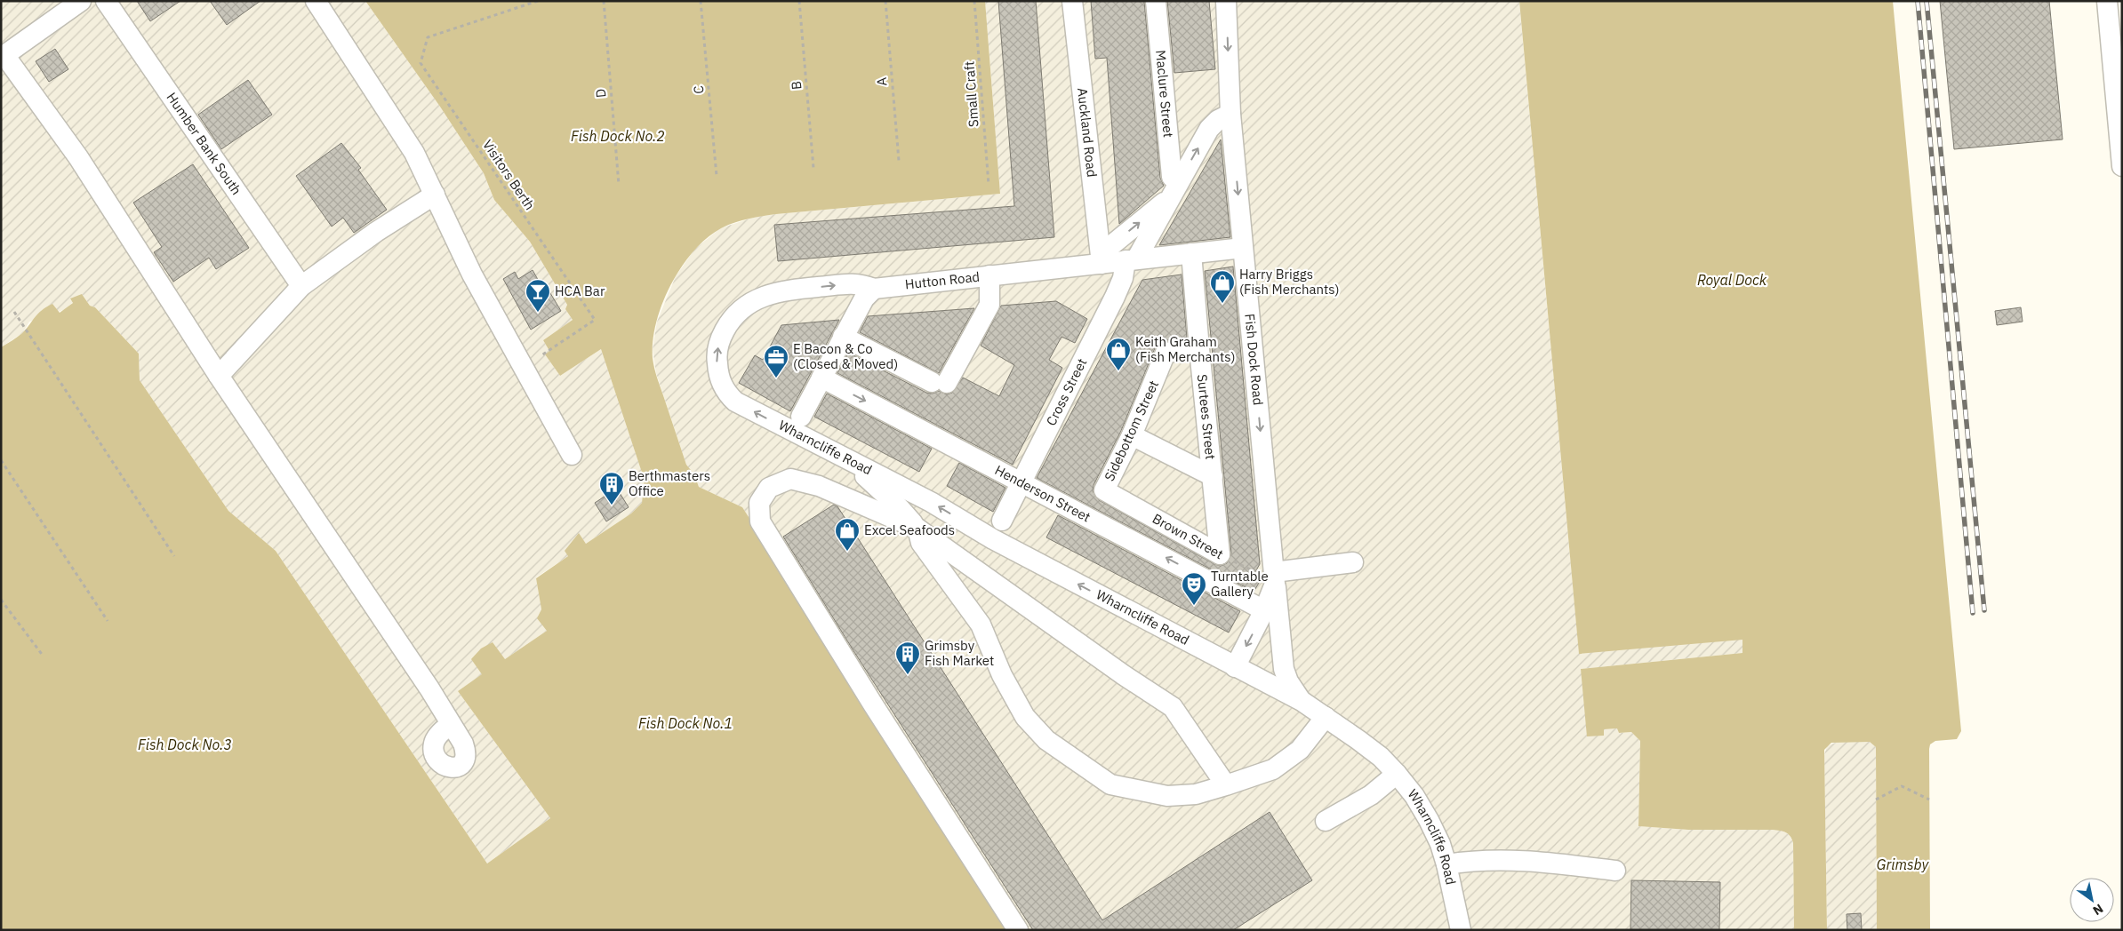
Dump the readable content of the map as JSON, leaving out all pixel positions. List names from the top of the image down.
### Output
{
  "streets": {
    "street": [
      "Maclure Street",
      "Auckland Road",
      "Humber Bank South",
      "Hutton Road",
      "Fish Dock Road",
      "Cross Street",
      "Surtees Street",
      "Sidebottom Street",
      "Wharncliffe Road",
      "Henderson Street",
      "Brown Street"
    ],
    "path": [
      "A",
      "B",
      "C",
      "D",
      "Small Craft",
      "Visitors Berth"
    ]
  },
  "crossings": [
    ["Maclure Street", "Cross Street"],
    ["Auckland Road", "Hutton Road"],
    ["Auckland Road", "Cross Street"],
    ["Hutton Road", "Fish Dock Road"],
    ["Hutton Road", "Cross Street"],
    ["Hutton Road", "Surtees Street"],
    ["Hutton Road", "Wharncliffe Road"],
    ["Fish Dock Road", "Cross Street"],
    ["Fish Dock Road", "Wharncliffe Road"],
    ["Fish Dock Road", "Henderson Street"],
    ["Fish Dock Road", "Brown Street"],
    ["Cross Street", "Henderson Street"],
    ["Surtees Street", "Sidebottom Street"],
    ["Surtees Street", "Brown Street"],
    ["Sidebottom Street", "Brown Street"]
  ],
  "one_way": ["Fish Dock Road"],
  "water": [
    "Fish Dock No.2",
    "Royal Dock",
    "Fish Dock No.1",
    "Fish Dock No.3",
    "Grimsby"
  ],
  "places": {
    "shop": ["Harry Briggs (Fish Merchants)", "Keith Graham (Fish Merchants)", "Excel Seafoods"],
    "bar": ["HCA Bar"],
    "office": ["E Bacon & Co (Closed & Moved)"],
    "building": ["Berthmasters Office", "Grimsby Fish Market"],
    "theatre": ["Turntable Gallery"]
  },
  "north": "bottom right"
}
